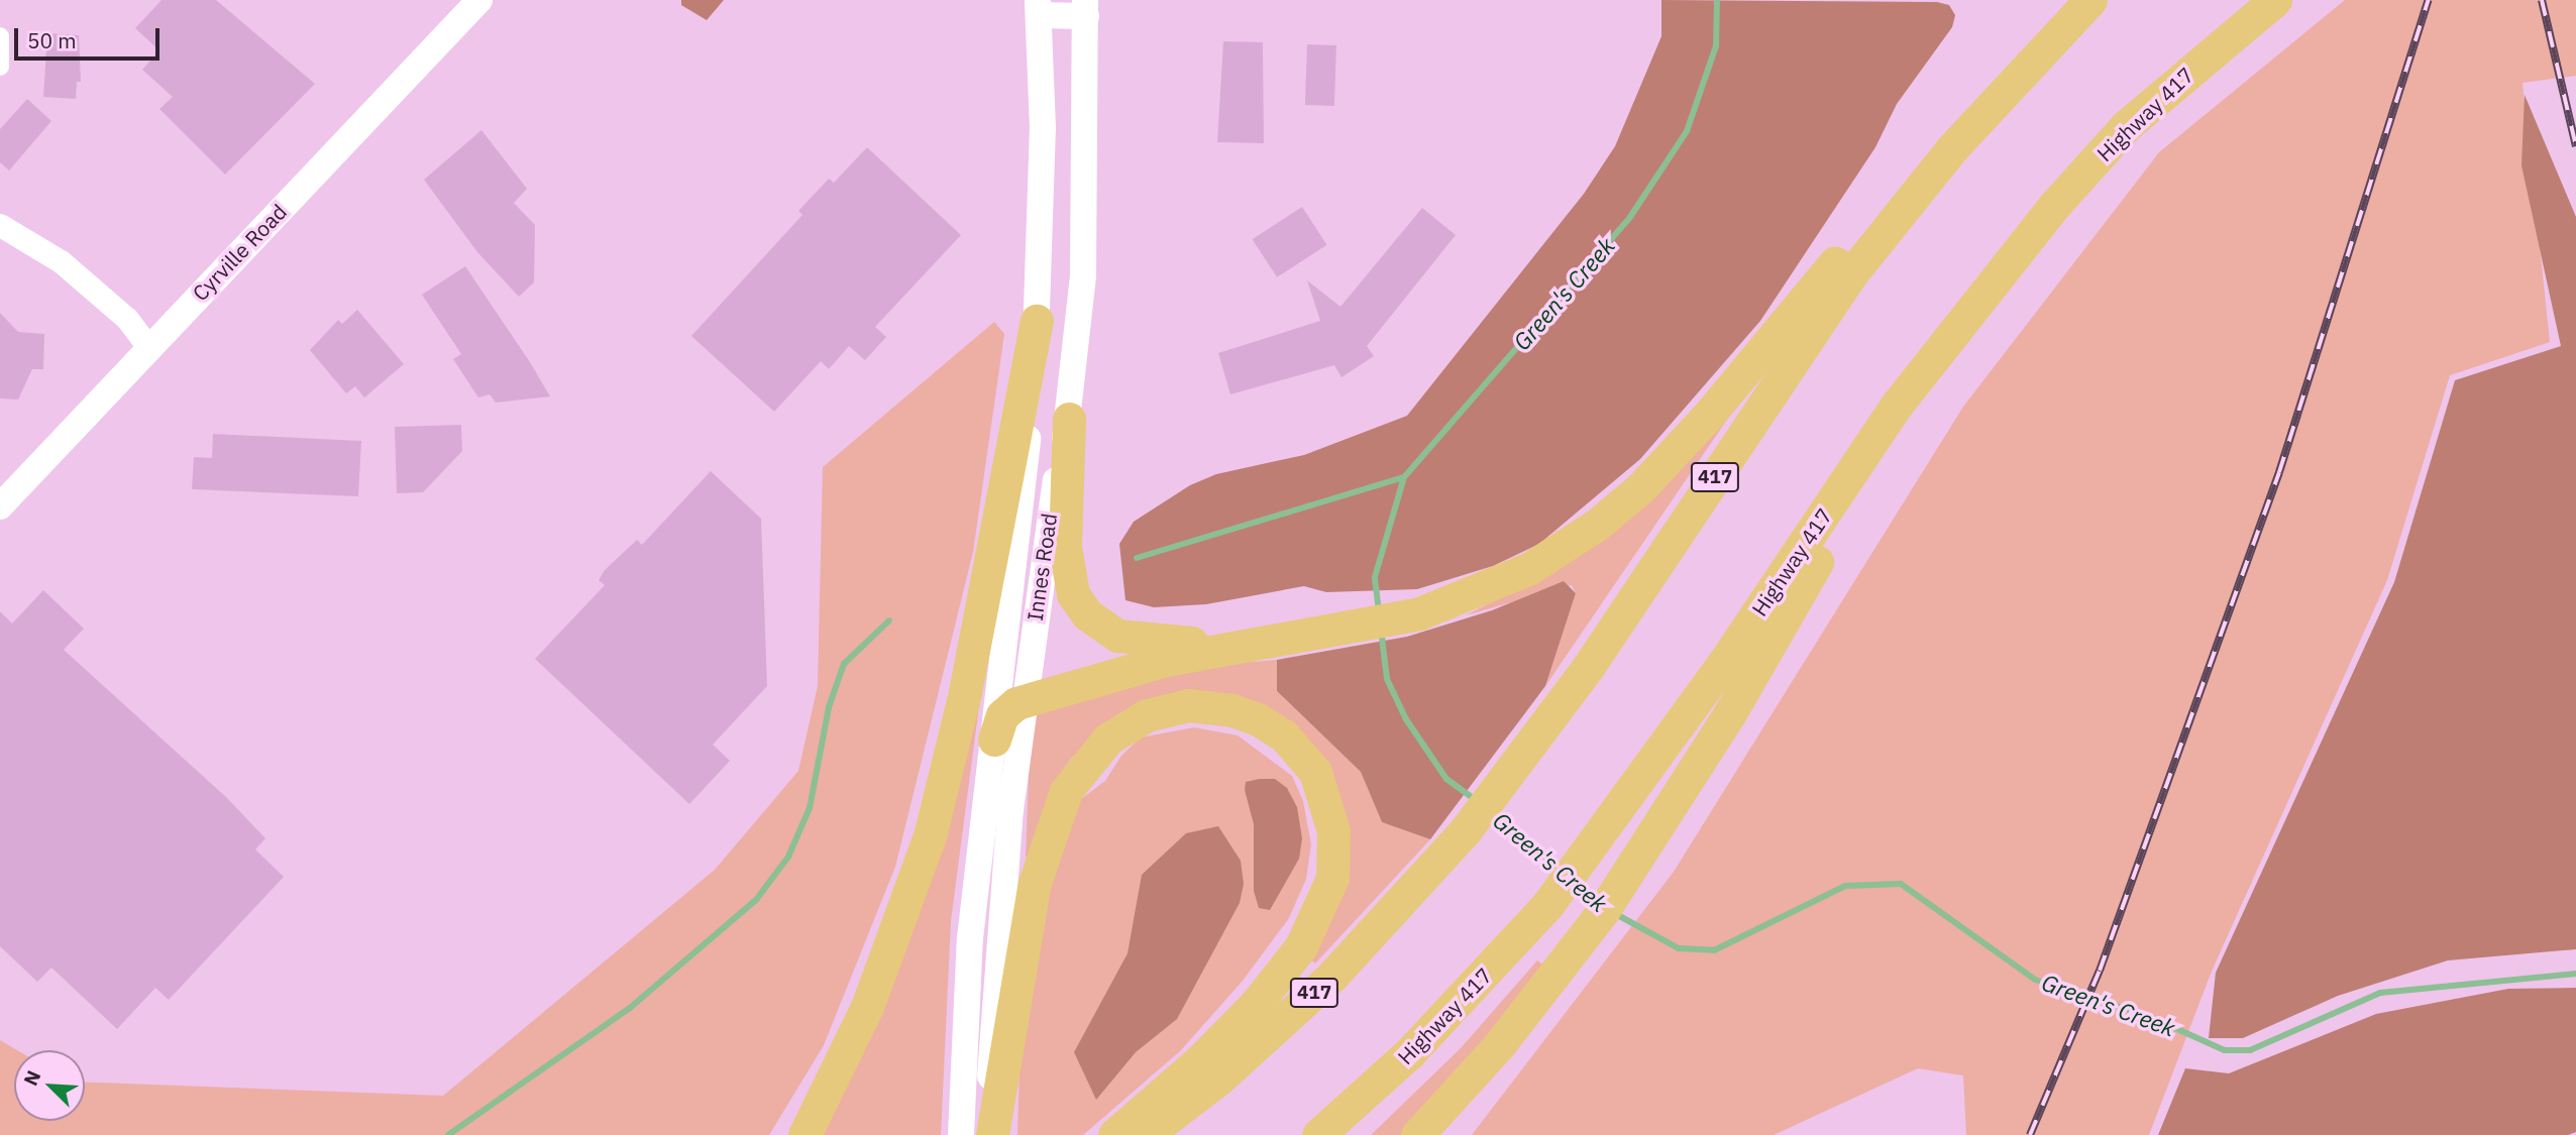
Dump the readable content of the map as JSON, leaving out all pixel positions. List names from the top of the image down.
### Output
{
  "streets": {
    "highway": ["Highway 417", "417"],
    "main road": ["Cyrville Road", "Innes Road"]
  },
  "water": ["Green's Creek"],
  "scale_bar": "50 m",
  "north": "top left"
}
